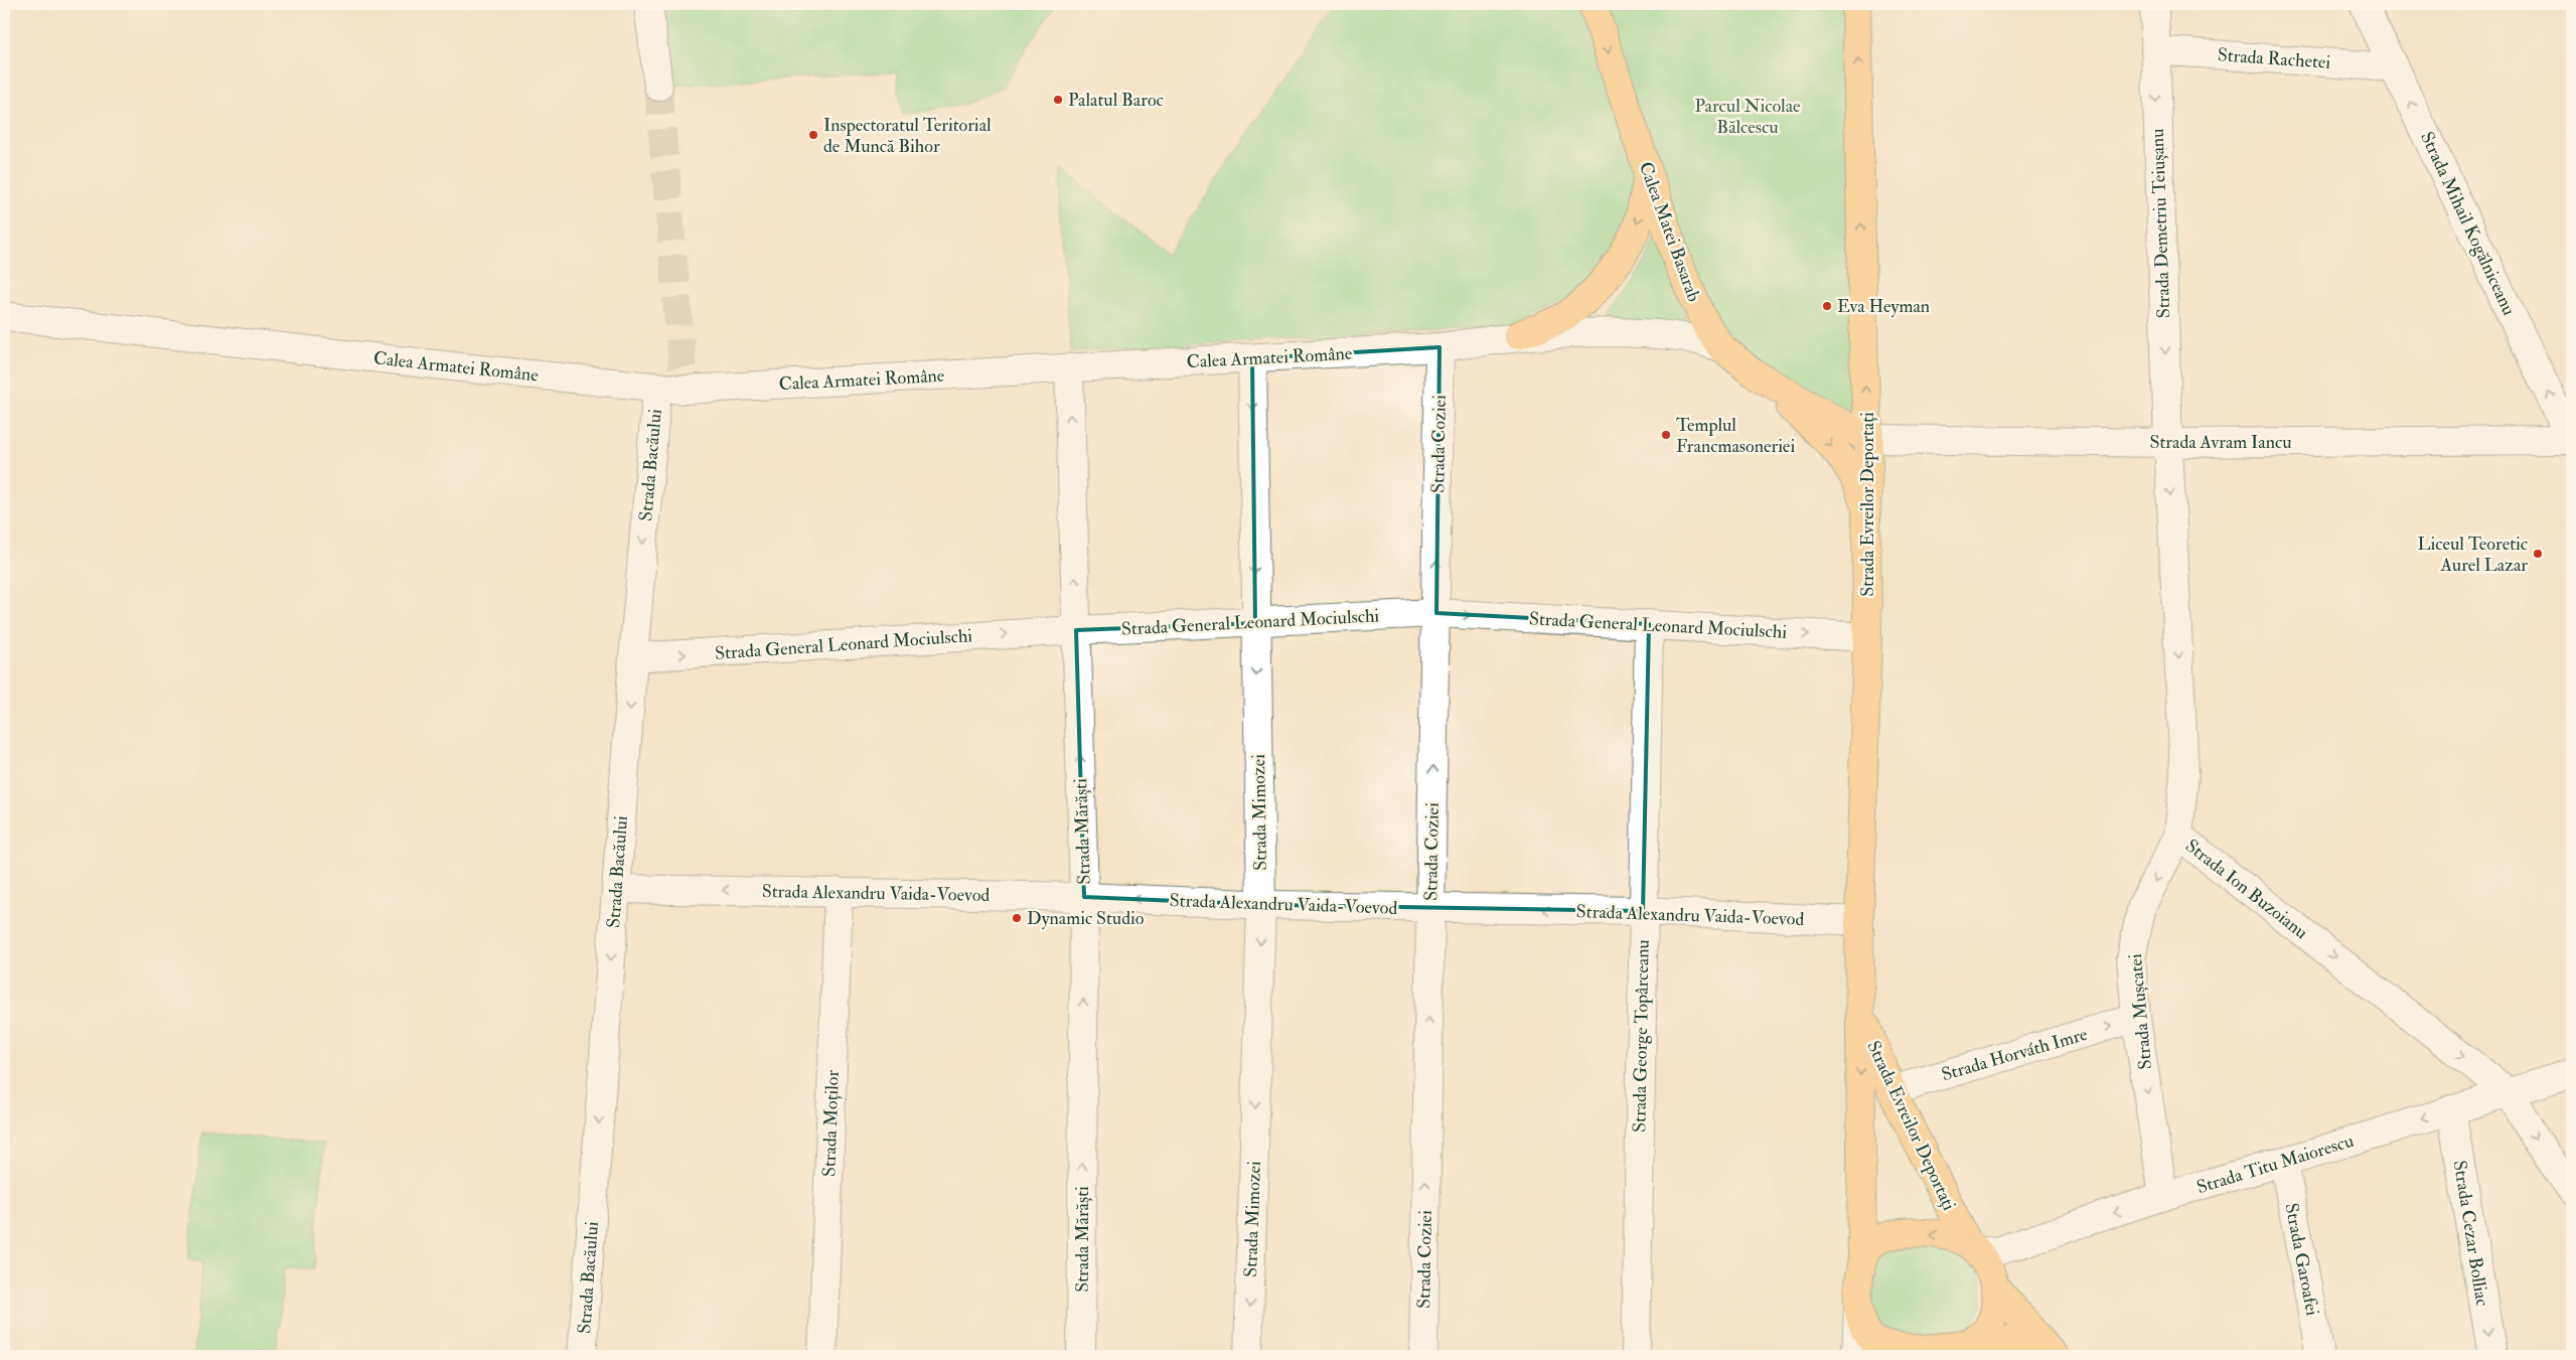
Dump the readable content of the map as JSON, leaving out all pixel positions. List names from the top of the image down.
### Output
{
  "streets": {
    "main road": ["Calea Matei Basarab", "Strada Evreilor Deportaţi"],
    "street": [
      "Strada Rachetei",
      "Strada Demetriu Teiușanu",
      "Strada Mihail Kogălniceanu",
      "Calea Armatei Române",
      "Strada Avram Iancu",
      "Strada Coziei",
      "Strada Bacăului",
      "Strada General Leonard Mociulschi",
      "Strada Mimozei",
      "Strada Mărăști",
      "Strada Ion Buzoianu",
      "Strada Alexandru Vaida-Voevod",
      "Strada Mușcatei",
      "Strada George Topârceanu",
      "Strada Horváth Imre",
      "Strada Moților",
      "Strada Titu Maiorescu",
      "Strada Cezar Bolliac",
      "Strada Garoafei"
    ]
  },
  "crossings": [
    ["Strada Rachetei", "Strada Demetriu Teiușanu"],
    ["Strada Rachetei", "Strada Mihail Kogălniceanu"],
    ["Strada Demetriu Teiușanu", "Strada Avram Iancu"],
    ["Strada Demetriu Teiușanu", "Strada Ion Buzoianu"],
    ["Strada Mihail Kogălniceanu", "Strada Avram Iancu"],
    ["Calea Matei Basarab", "Calea Armatei Române"],
    ["Calea Matei Basarab", "Strada Avram Iancu"],
    ["Calea Matei Basarab", "Strada Evreilor Deportaţi"],
    ["Calea Armatei Române", "Strada Coziei"],
    ["Calea Armatei Române", "Strada Bacăului"],
    ["Calea Armatei Române", "Strada Mimozei"],
    ["Calea Armatei Române", "Strada Mărăști"],
    ["Strada Avram Iancu", "Strada Evreilor Deportaţi"],
    ["Strada Avram Iancu", "Strada Ion Buzoianu"],
    ["Strada Coziei", "Strada General Leonard Mociulschi"],
    ["Strada Coziei", "Strada Alexandru Vaida-Voevod"],
    ["Strada Bacăului", "Strada General Leonard Mociulschi"],
    ["Strada Bacăului", "Strada Alexandru Vaida-Voevod"],
    ["Strada Evreilor Deportaţi", "Strada General Leonard Mociulschi"],
    ["Strada Evreilor Deportaţi", "Strada Alexandru Vaida-Voevod"],
    ["Strada Evreilor Deportaţi", "Strada Horváth Imre"],
    ["Strada Evreilor Deportaţi", "Strada Titu Maiorescu"],
    ["Strada General Leonard Mociulschi", "Strada Mimozei"],
    ["Strada General Leonard Mociulschi", "Strada Mărăști"],
    ["Strada General Leonard Mociulschi", "Strada George Topârceanu"],
    ["Strada Mimozei", "Strada Alexandru Vaida-Voevod"],
    ["Strada Mărăști", "Strada Alexandru Vaida-Voevod"],
    ["Strada Ion Buzoianu", "Strada Mușcatei"],
    ["Strada Ion Buzoianu", "Strada Titu Maiorescu"],
    ["Strada Alexandru Vaida-Voevod", "Strada George Topârceanu"],
    ["Strada Alexandru Vaida-Voevod", "Strada Moților"],
    ["Strada Mușcatei", "Strada Horváth Imre"],
    ["Strada Mușcatei", "Strada Titu Maiorescu"],
    ["Strada Titu Maiorescu", "Strada Cezar Bolliac"],
    ["Strada Titu Maiorescu", "Strada Garoafei"]
  ],
  "one_way": [
    "Strada Demetriu Teiușanu",
    "Strada Mihail Kogălniceanu",
    "Strada Coziei",
    "Strada Bacăului",
    "Strada General Leonard Mociulschi",
    "Strada Mimozei",
    "Strada Mărăști",
    "Strada Ion Buzoianu",
    "Strada Alexandru Vaida-Voevod",
    "Strada Mușcatei",
    "Strada Horváth Imre",
    "Strada Titu Maiorescu",
    "Strada Cezar Bolliac"
  ],
  "parks": ["Parcul Nicolae Bălcescu"],
  "places": [
    "Palatul Baroc",
    "Inspectoratul Teritorial de Muncă Bihor",
    "Eva Heyman",
    "Templul Francmasoneriei",
    "Liceul Teoretic Aurel Lazar",
    "Dynamic Studio"
  ]
}
